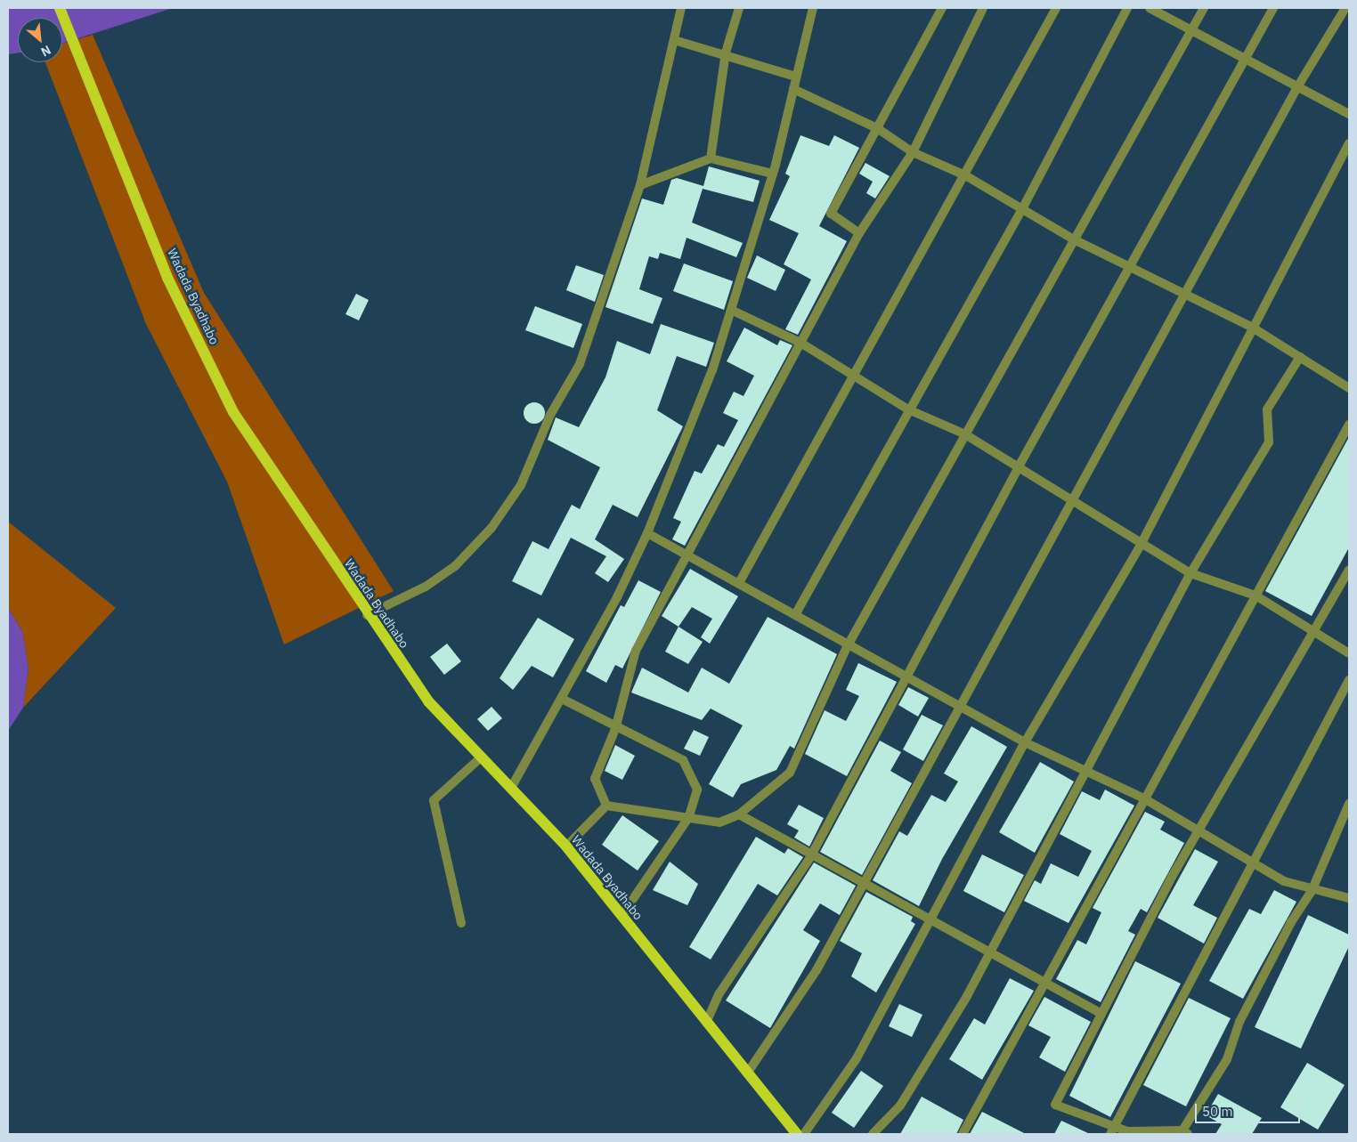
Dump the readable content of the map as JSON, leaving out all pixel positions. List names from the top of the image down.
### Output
{
  "streets": {
    "main road": ["Wadada Byadhabo"]
  },
  "scale_bar": "50 m",
  "north": "bottom right"
}
